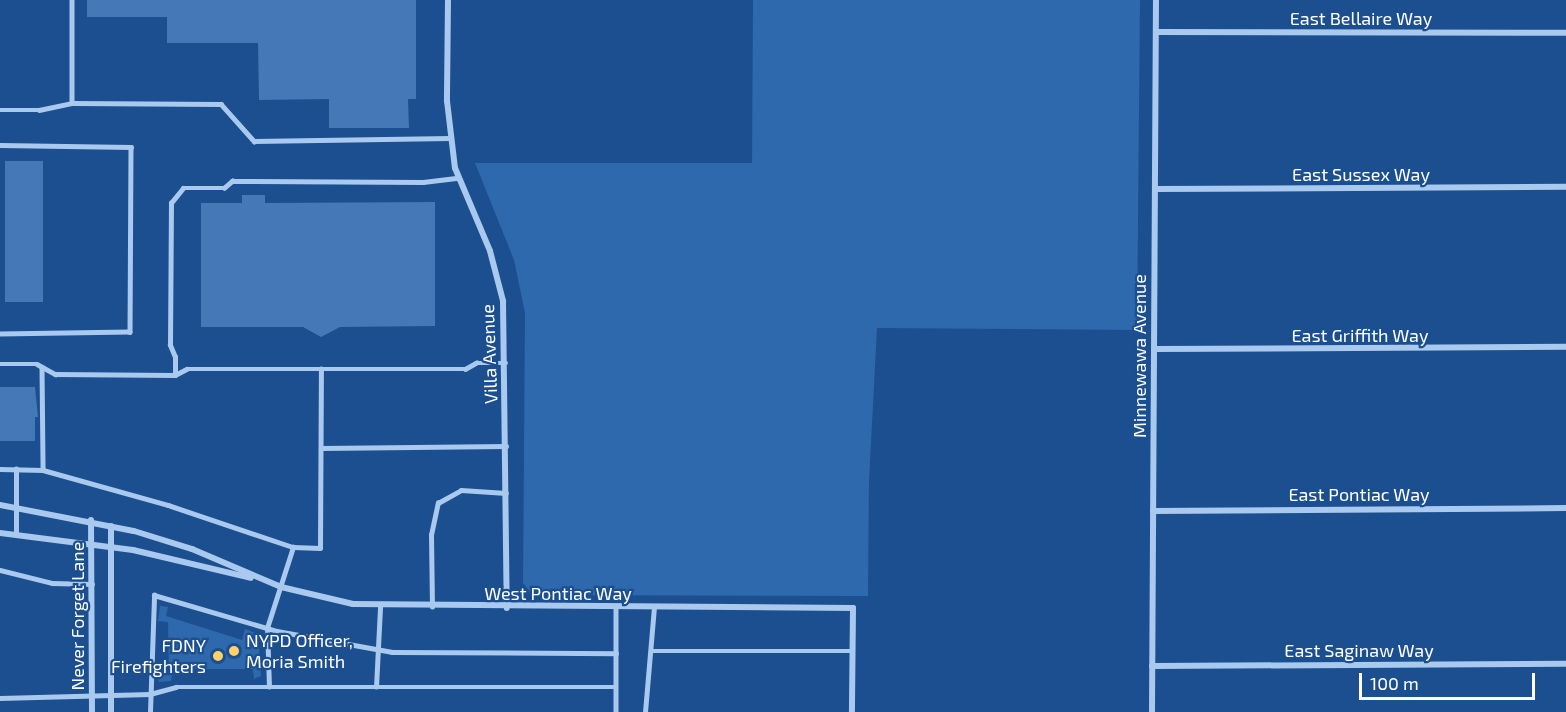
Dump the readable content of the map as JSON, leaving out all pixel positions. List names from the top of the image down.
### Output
{
  "streets": {
    "street": [
      "East Bellaire Way",
      "East Sussex Way",
      "East Griffith Way",
      "Villa Avenue",
      "Minnewawa Avenue",
      "East Pontiac Way",
      "West Pontiac Way",
      "Never Forget Lane",
      "East Saginaw Way"
    ]
  },
  "crossings": [
    ["East Bellaire Way", "Minnewawa Avenue"],
    ["East Sussex Way", "Minnewawa Avenue"],
    ["East Griffith Way", "Minnewawa Avenue"],
    ["Villa Avenue", "West Pontiac Way"],
    ["Minnewawa Avenue", "East Pontiac Way"],
    ["Minnewawa Avenue", "East Saginaw Way"],
    ["West Pontiac Way", "Never Forget Lane"]
  ],
  "places": ["NYPD Officer, Moria Smith", "FDNY Firefighters"],
  "scale_bar": "100 m"
}
